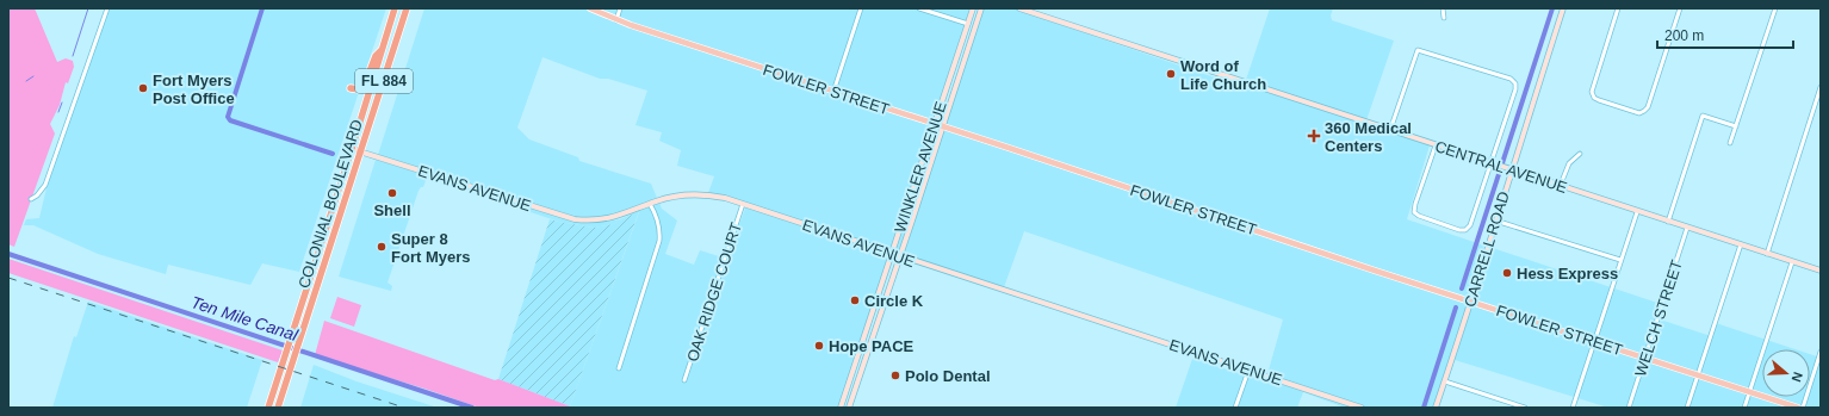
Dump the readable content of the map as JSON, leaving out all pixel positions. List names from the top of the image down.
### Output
{
  "streets": {
    "highway": ["FL 884", "COLONIAL BOULEVARD"],
    "main road": ["FOWLER STREET"],
    "street": [
      "WINKLER AVENUE",
      "CENTRAL AVENUE",
      "EVANS AVENUE",
      "CARRELL ROAD",
      "OAK RIDGE COURT",
      "WELCH STREET"
    ]
  },
  "crossings": [
    ["FOWLER STREET", "WINKLER AVENUE"],
    ["FOWLER STREET", "CARRELL ROAD"],
    ["FOWLER STREET", "WELCH STREET"],
    ["WINKLER AVENUE", "EVANS AVENUE"],
    ["CENTRAL AVENUE", "CARRELL ROAD"],
    ["CENTRAL AVENUE", "WELCH STREET"],
    ["EVANS AVENUE", "COLONIAL BOULEVARD"],
    ["EVANS AVENUE", "OAK RIDGE COURT"]
  ],
  "water": ["Ten Mile Canal"],
  "places": {
    "other": [
      "Word of Life Church",
      "Fort Myers Post Office",
      "Shell",
      "Super 8 Fort Myers",
      "Hess Express",
      "Circle K",
      "Hope PACE",
      "Polo Dental"
    ],
    "health": ["360 Medical Centers"]
  },
  "scale_bar": "200 m",
  "north": "right"
}
